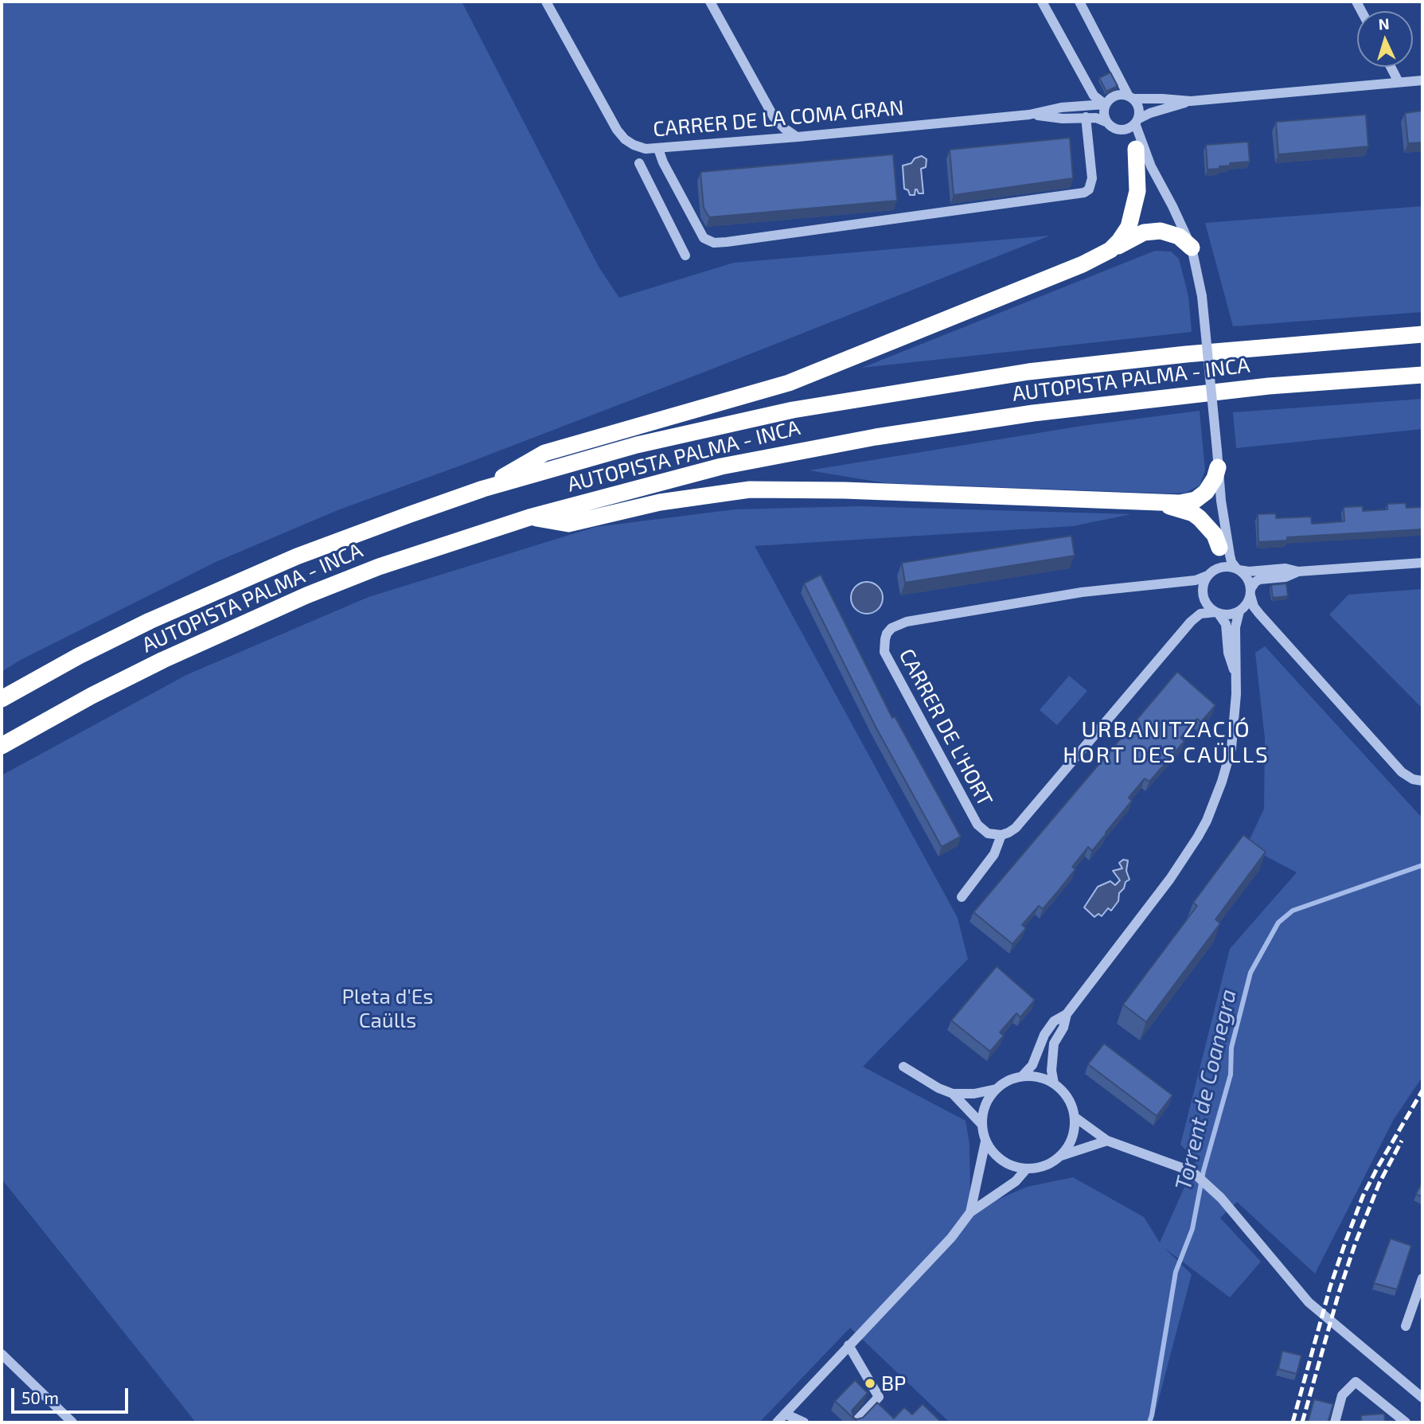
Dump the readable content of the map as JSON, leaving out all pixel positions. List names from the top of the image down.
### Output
{
  "streets": {
    "highway": ["AUTOPISTA PALMA - INCA"],
    "street": ["CARRER DE LA COMA GRAN", "CARRER DE L'HORT"]
  },
  "districts": ["URBANITZACIÓ HORT DES CAÜLLS"],
  "water": ["Torrent de Coanegra"],
  "parks": ["Pleta d'Es Caülls"],
  "places": ["BP"],
  "scale_bar": "50 m",
  "north": "top"
}
